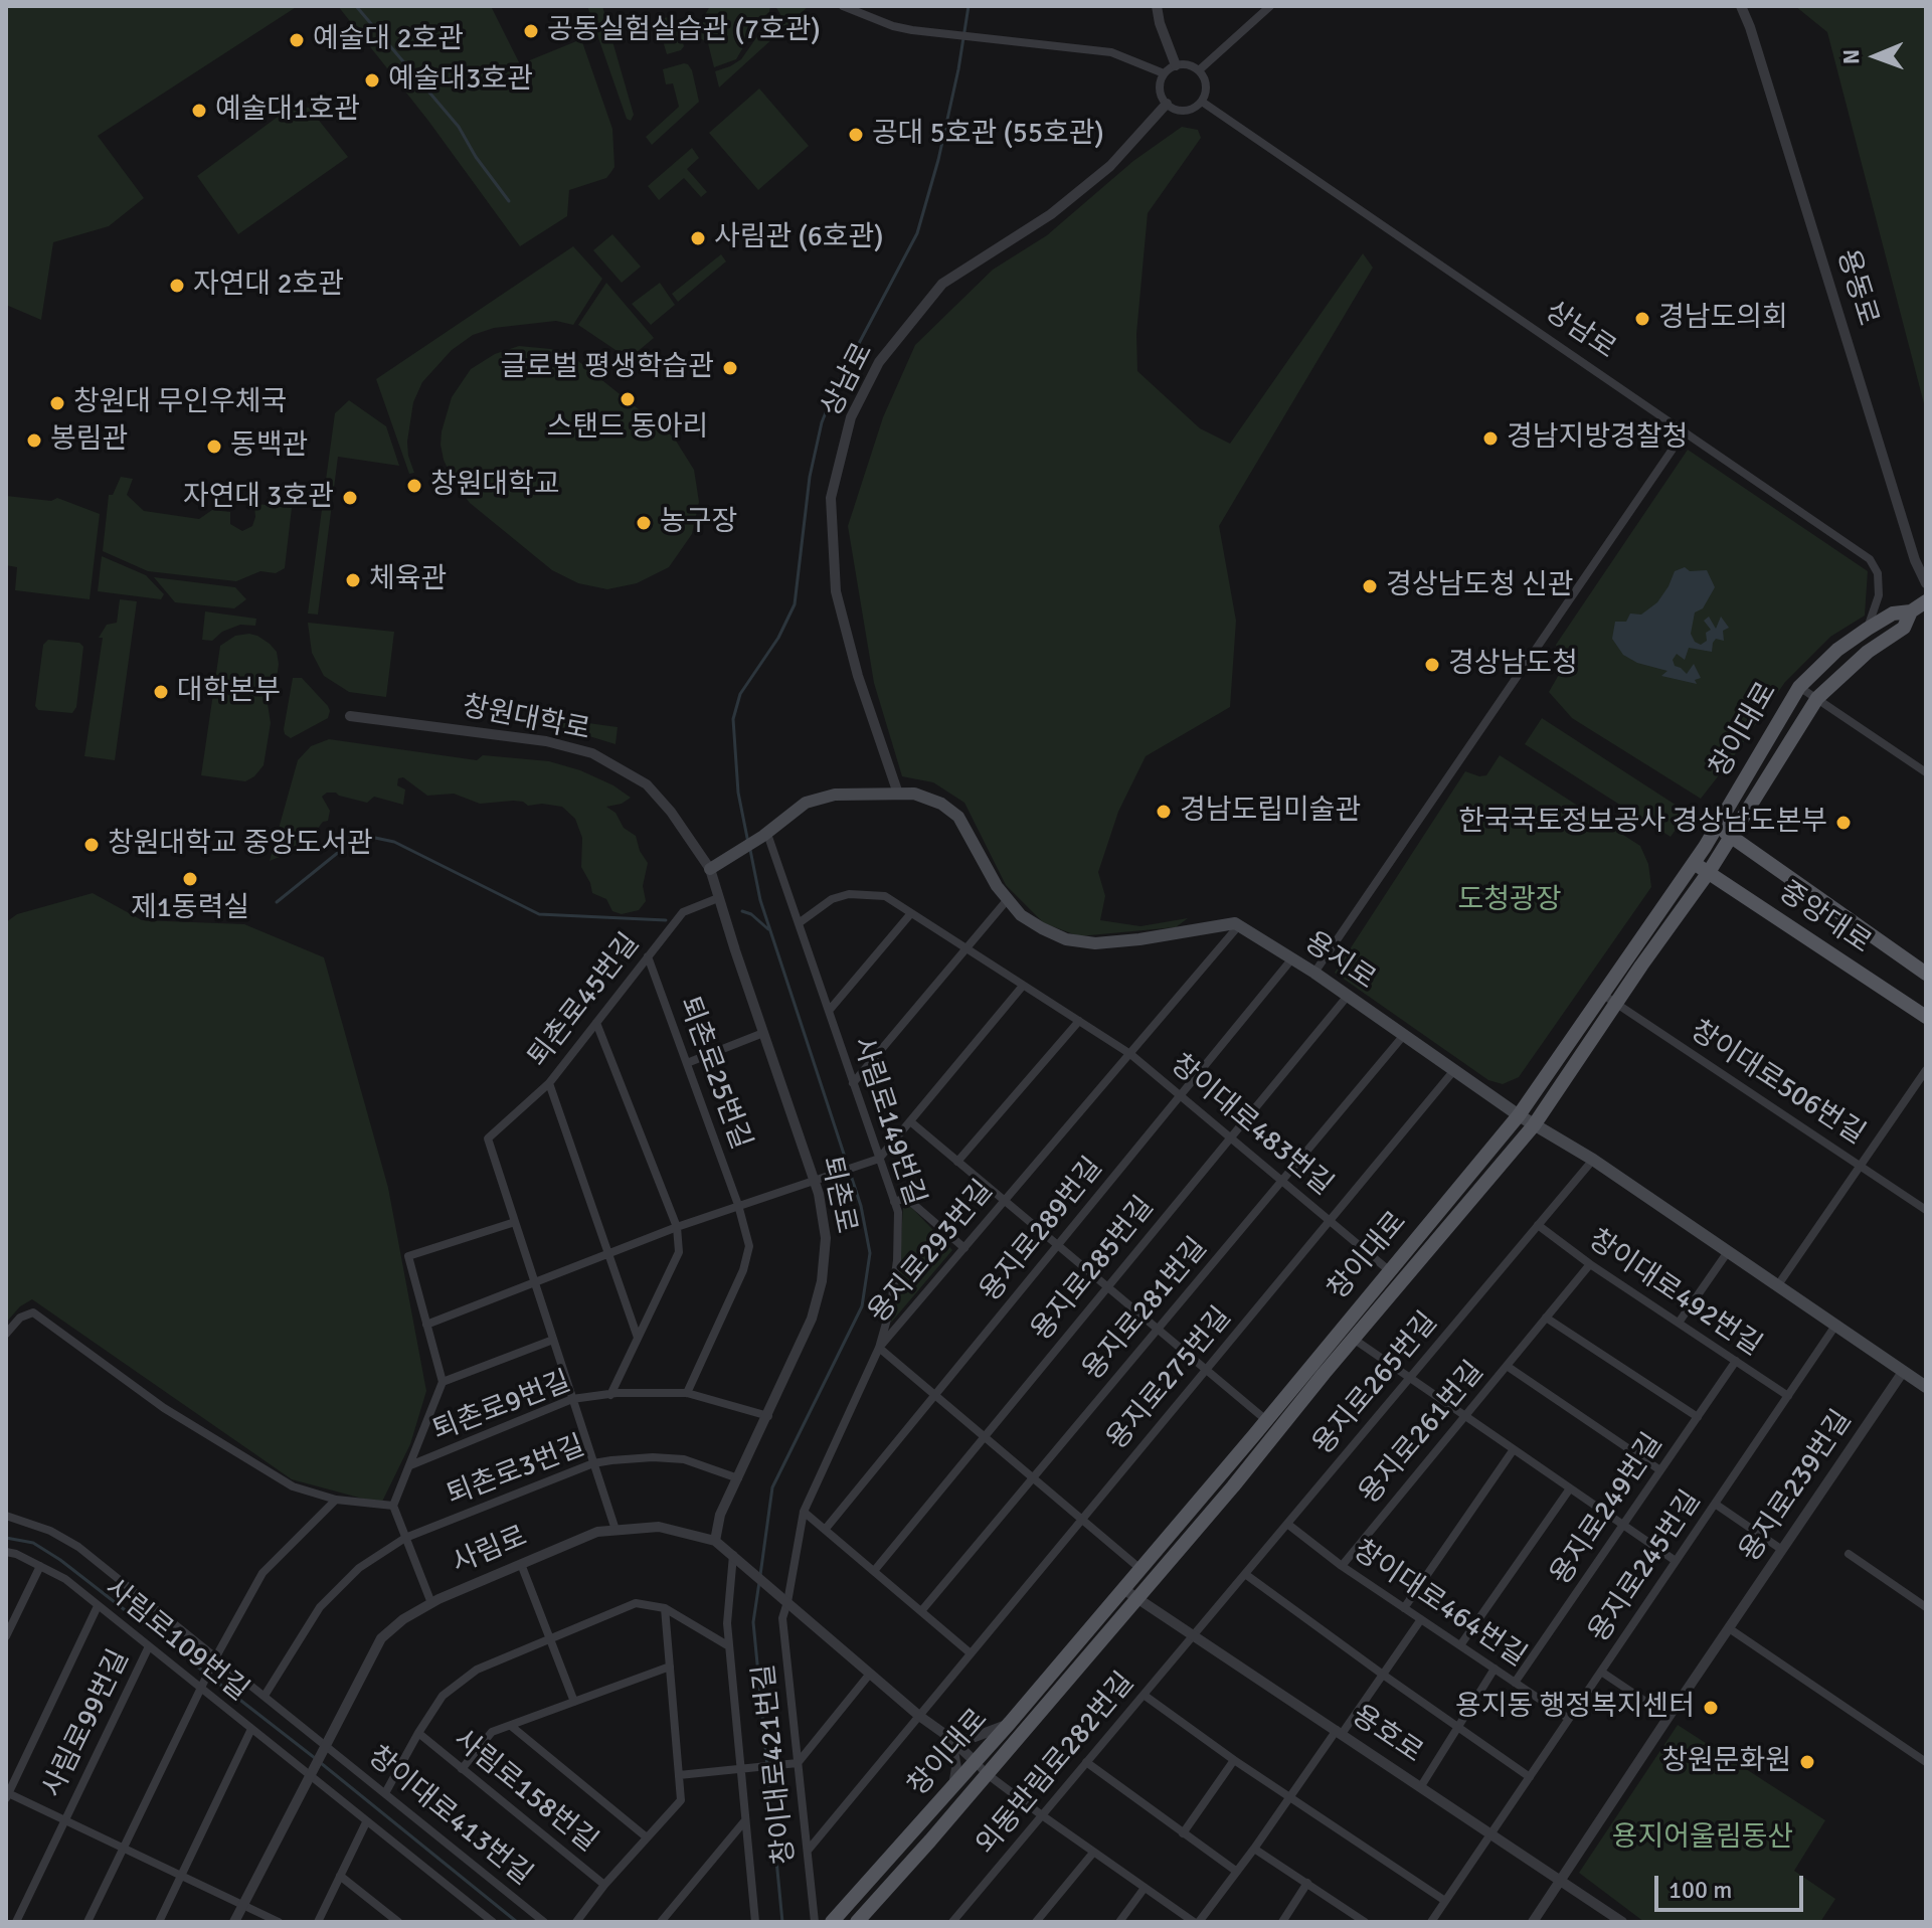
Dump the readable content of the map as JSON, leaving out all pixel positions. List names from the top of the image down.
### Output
{
  "streets": {
    "main road": ["창이대로", "중앙대로", "용지로"],
    "street": [
      "용동로",
      "상남로",
      "창원대학로",
      "퇴촌로45번길",
      "퇴촌로25번길",
      "창이대로506번길",
      "사림로149번길",
      "창이대로483번길",
      "퇴촌로",
      "용지로289번길",
      "용지로293번길",
      "용지로285번길",
      "창이대로492번길",
      "용지로281번길",
      "용지로275번길",
      "용지로265번길",
      "퇴촌로9번길",
      "용지로261번길",
      "퇴촌로3번길",
      "용지로239번길",
      "용지로249번길",
      "사림로",
      "용지로245번길",
      "창이대로464번길",
      "사림로109번길",
      "사림로99번길",
      "용호로",
      "창이대로421번길",
      "외동반림로282번길",
      "사림로158번길",
      "창이대로413번길"
    ]
  },
  "crossings": [
    ["상남로", "창이대로"],
    ["창원대학로", "퇴촌로45번길"],
    ["창원대학로", "퇴촌로"],
    ["창이대로", "중앙대로"],
    ["창이대로", "용지로"],
    ["창이대로", "창이대로506번길"],
    ["창이대로", "창이대로483번길"],
    ["창이대로", "용지로293번길"],
    ["창이대로", "용호로"],
    ["용지로", "용지로289번길"],
    ["용지로", "용지로293번길"],
    ["용지로", "용지로285번길"],
    ["용지로", "용지로281번길"],
    ["용지로", "용지로275번길"],
    ["용지로", "용지로265번길"],
    ["용지로", "용지로239번길"],
    ["용지로", "용지로245번길"],
    ["퇴촌로45번길", "퇴촌로25번길"],
    ["퇴촌로45번길", "퇴촌로"],
    ["사림로149번길", "창이대로483번길"],
    ["사림로149번길", "용지로293번길"],
    ["사림로149번길", "사림로"],
    ["사림로149번길", "창이대로421번길"],
    ["창이대로483번길", "용지로289번길"],
    ["창이대로483번길", "용지로293번길"],
    ["창이대로483번길", "용지로285번길"],
    ["창이대로483번길", "용지로281번길"],
    ["창이대로483번길", "용지로275번길"],
    ["퇴촌로", "퇴촌로9번길"],
    ["퇴촌로", "퇴촌로3번길"],
    ["퇴촌로", "사림로"],
    ["용지로289번길", "용지로293번길"],
    ["용지로293번길", "용지로285번길"],
    ["용지로293번길", "용지로281번길"],
    ["용지로293번길", "용지로275번길"],
    ["창이대로492번길", "용지로265번길"],
    ["창이대로492번길", "용지로261번길"],
    ["창이대로492번길", "용지로249번길"],
    ["창이대로492번길", "용지로245번길"],
    ["용지로265번길", "창이대로464번길"],
    ["용지로265번길", "용호로"],
    ["용지로265번길", "외동반림로282번길"],
    ["용지로261번길", "용지로249번길"],
    ["용지로261번길", "창이대로464번길"],
    ["퇴촌로3번길", "창이대로413번길"],
    ["용지로239번길", "용호로"],
    ["용지로249번길", "창이대로464번길"],
    ["사림로", "사림로109번길"],
    ["사림로", "창이대로421번길"],
    ["사림로", "창이대로413번길"],
    ["용지로245번길", "창이대로464번길"],
    ["용지로245번길", "용호로"],
    ["사림로109번길", "사림로99번길"],
    ["용호로", "외동반림로282번길"]
  ],
  "parks": ["도청광장", "용지어울림동산"],
  "places": [
    "공동실험실습관 (7호관)",
    "예술대 2호관",
    "예술대3호관",
    "예술대1호관",
    "공대 5호관 (55호관)",
    "사림관 (6호관)",
    "자연대 2호관",
    "경남도의회",
    "글로벌 평생학습관",
    "스탠드 동아리",
    "창원대 무인우체국",
    "경남지방경찰청",
    "봉림관",
    "동백관",
    "창원대학교",
    "자연대 3호관",
    "농구장",
    "체육관",
    "경상남도청 신관",
    "경상남도청",
    "대학본부",
    "경남도립미술관",
    "한국국토정보공사 경상남도본부",
    "창원대학교 중앙도서관",
    "제1동력실",
    "용지동 행정복지센터",
    "창원문화원"
  ],
  "scale_bar": "100 m",
  "north": "left"
}
